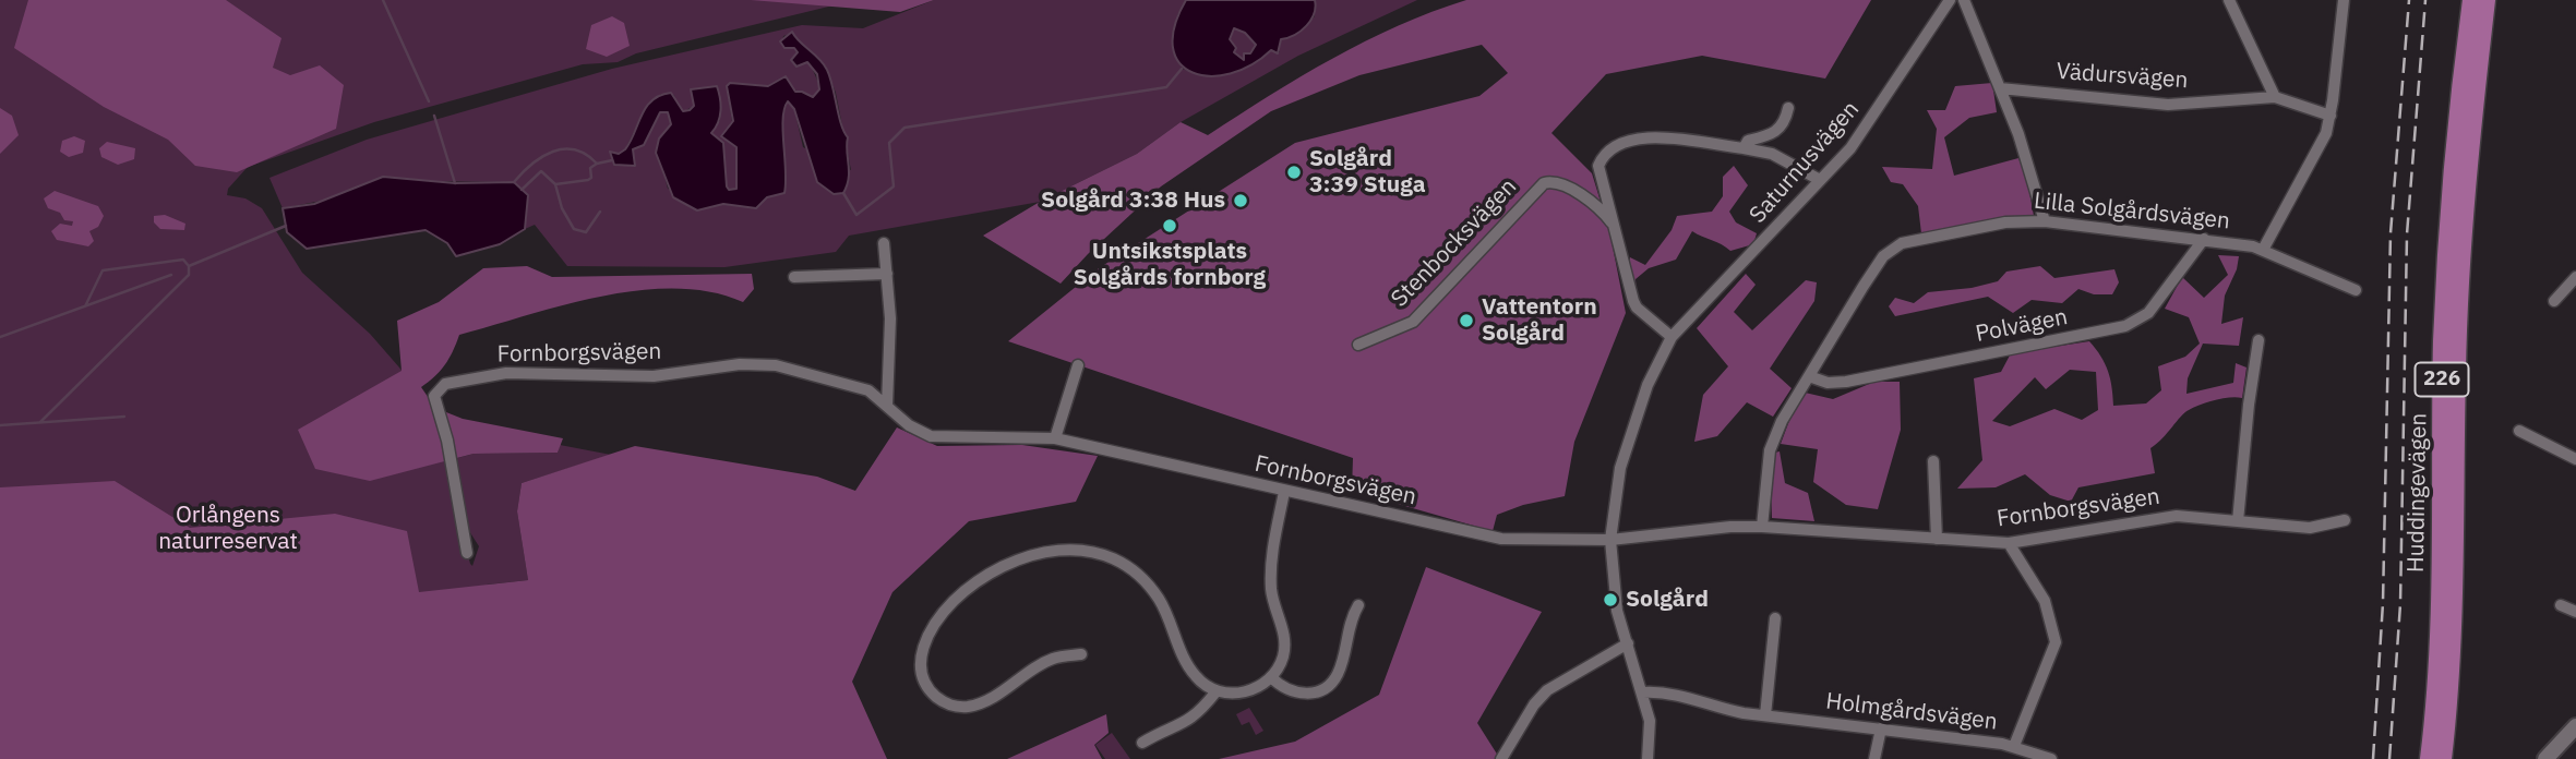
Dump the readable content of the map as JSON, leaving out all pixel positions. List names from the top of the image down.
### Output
{
  "streets": {
    "main road": ["226", "Huddingevägen"],
    "street": [
      "Vädursvägen",
      "Saturnusvägen",
      "Lilla Solgårdsvägen",
      "Stenbocksvägen",
      "Polvägen",
      "Fornborgsvägen",
      "Holmgårdsvägen"
    ]
  },
  "crossings": [
    ["Saturnusvägen", "Stenbocksvägen"],
    ["Saturnusvägen", "Fornborgsvägen"],
    ["Saturnusvägen", "Holmgårdsvägen"],
    ["Lilla Solgårdsvägen", "Polvägen"],
    ["Lilla Solgårdsvägen", "Fornborgsvägen"]
  ],
  "parks": ["Orlångens naturreservat"],
  "places": [
    "Solgård 3:39 Stuga",
    "Solgård 3:38 Hus",
    "Untsikstsplats Solgårds fornborg",
    "Vattentorn Solgård",
    "Solgård"
  ]
}
